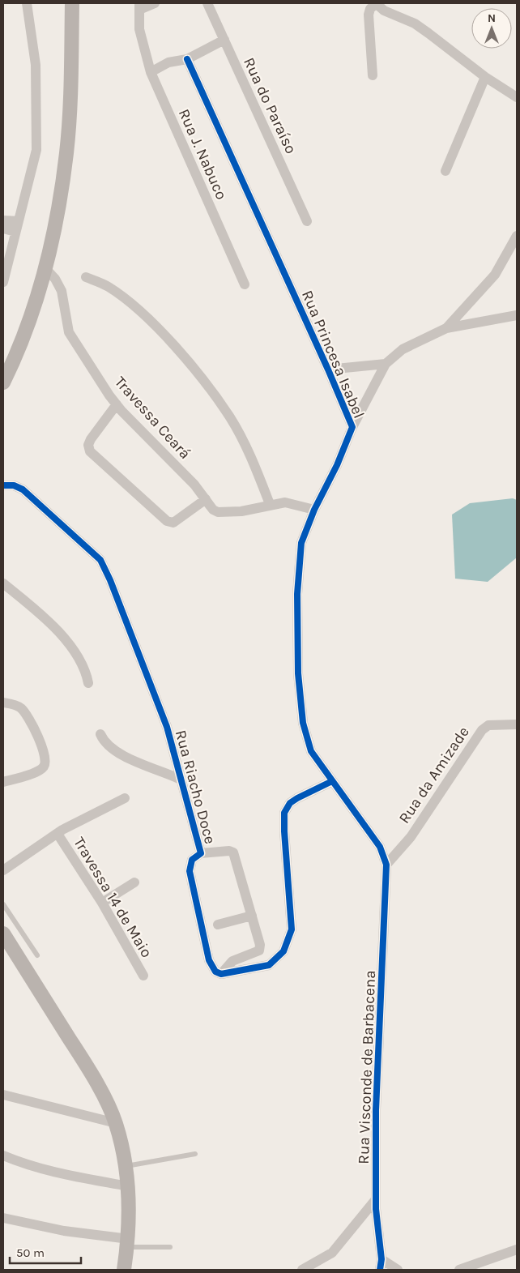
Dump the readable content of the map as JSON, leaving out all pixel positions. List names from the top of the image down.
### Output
{
  "streets": {
    "street": [
      "Rua do Paraíso",
      "Rua J. Nabuco",
      "Rua Princesa Isabel",
      "Travessa Ceará",
      "Rua da Amizade",
      "Rua Riacho Doce",
      "Travessa 14 de Maio",
      "Rua Visconde de Barbacena"
    ]
  },
  "crossings": [
    ["Rua Princesa Isabel", "Travessa Ceará"],
    ["Rua Princesa Isabel", "Rua da Amizade"],
    ["Rua Princesa Isabel", "Rua Visconde de Barbacena"],
    ["Rua da Amizade", "Rua Visconde de Barbacena"]
  ],
  "scale_bar": "50 m",
  "north": "top"
}
